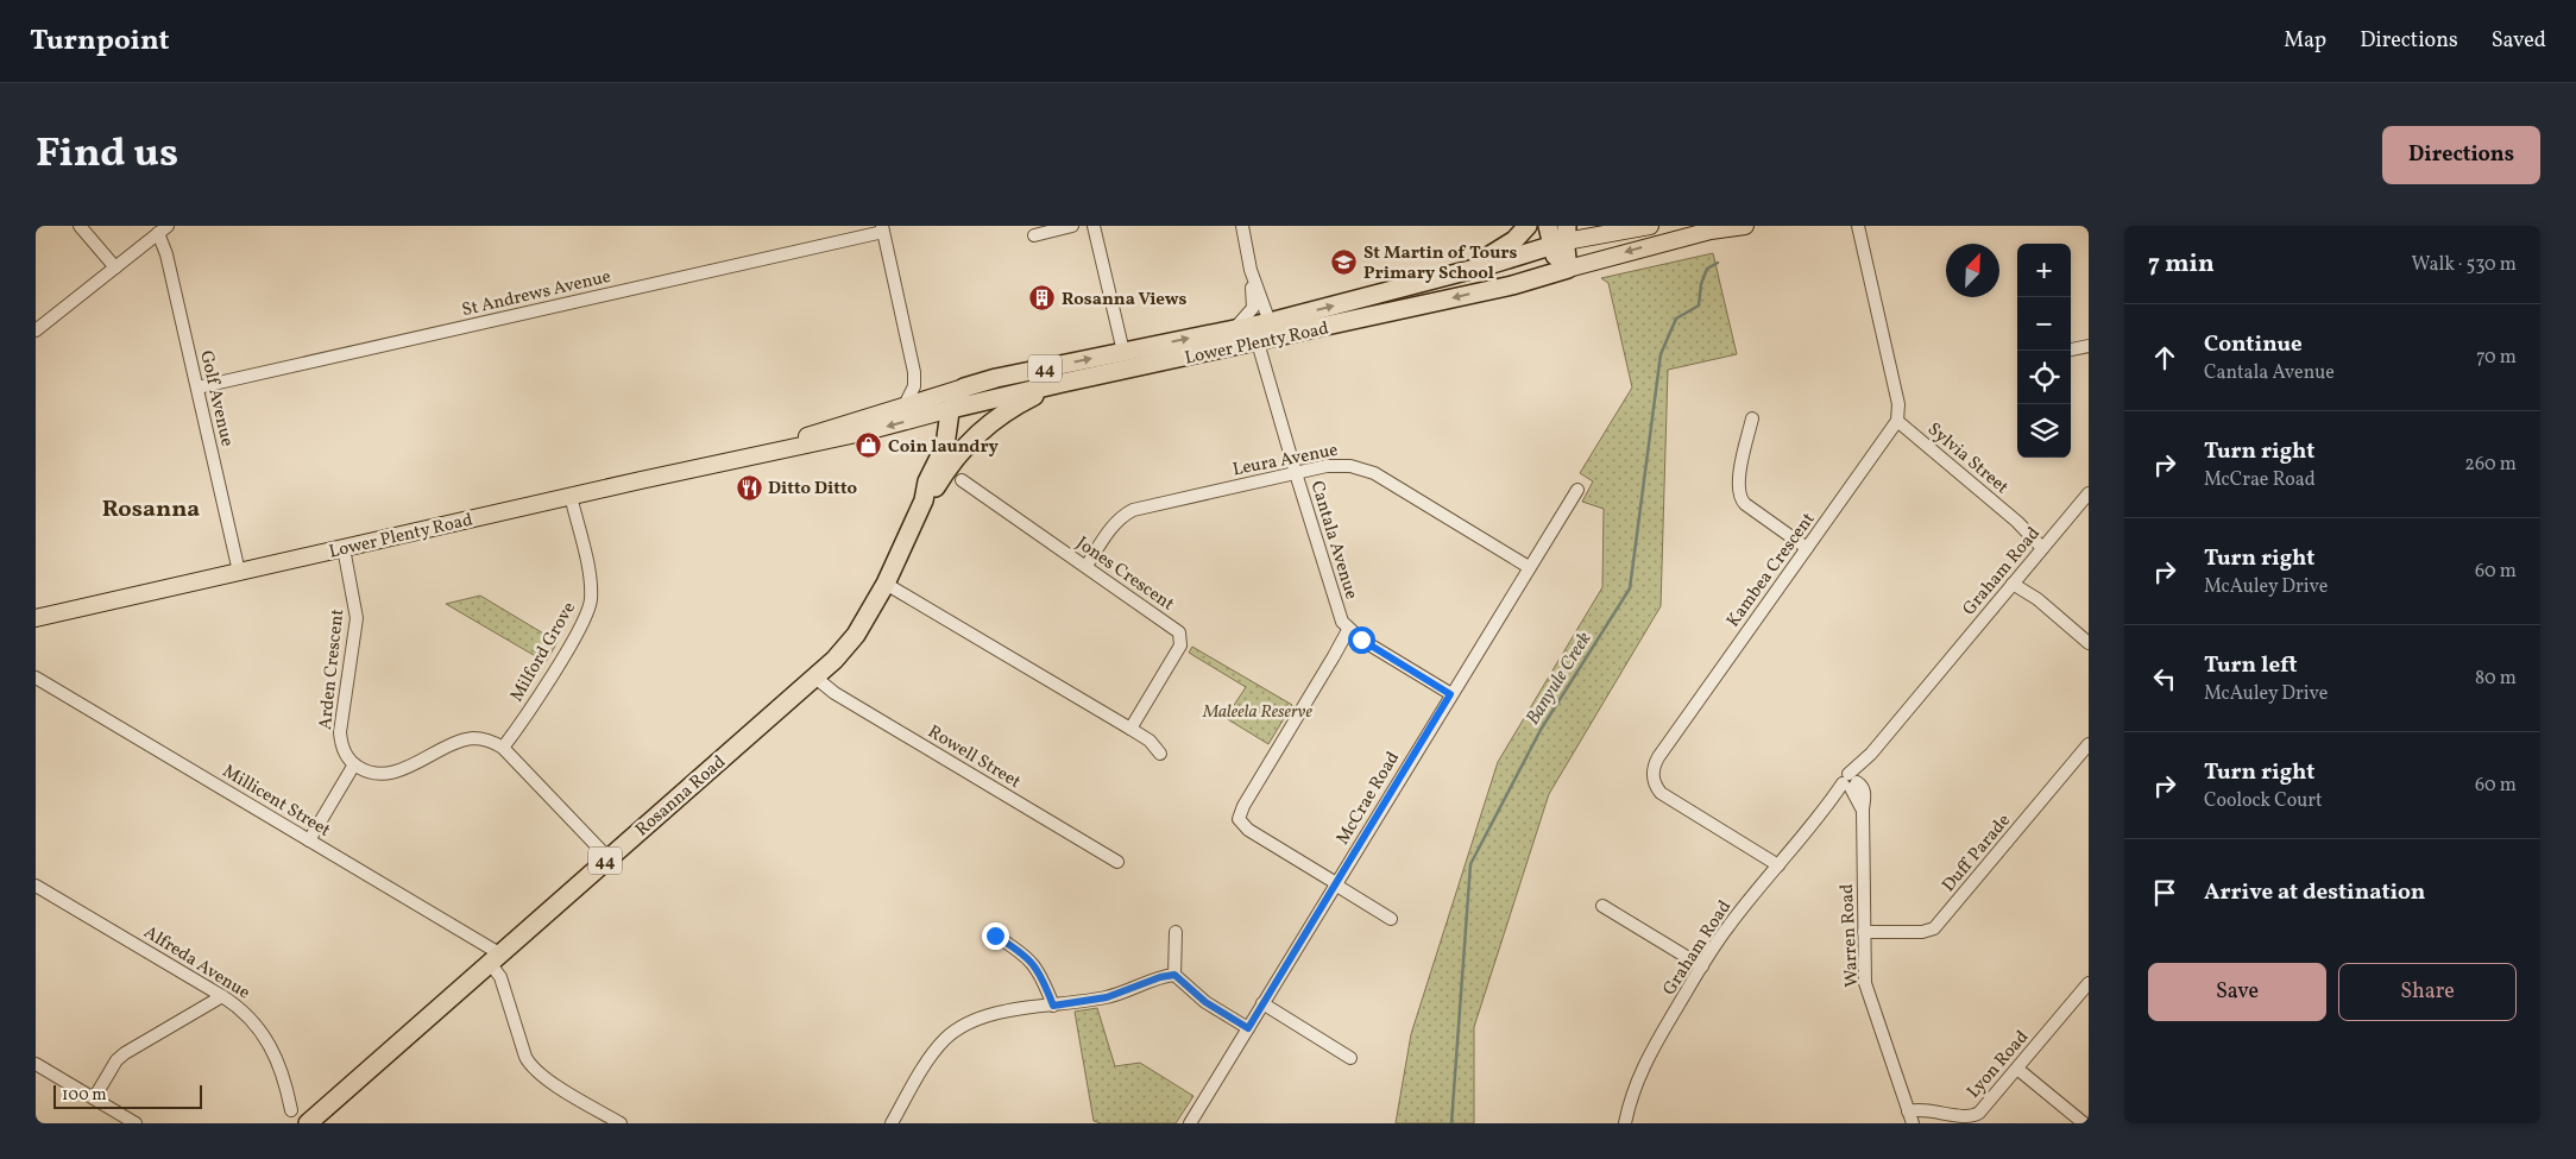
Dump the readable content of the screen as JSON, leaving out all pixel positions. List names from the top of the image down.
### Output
{
  "streets": {
    "highway": ["Lower Plenty Road", "44", "Rosanna Road"],
    "street": [
      "St Andrews Avenue",
      "Golf Avenue",
      "Sylvia Street",
      "Leura Avenue",
      "Cantala Avenue",
      "Kambea Crescent",
      "Graham Road",
      "Jones Crescent",
      "Milford Grove",
      "Arden Crescent",
      "Rowell Street",
      "McCrae Road",
      "Millicent Street",
      "Duff Parade",
      "Warren Road",
      "Alfreda Avenue",
      "Lyon Road"
    ]
  },
  "crossings": [
    ["St Andrews Avenue", "Golf Avenue"],
    ["Lower Plenty Road", "Golf Avenue"],
    ["Lower Plenty Road", "Cantala Avenue"],
    ["Lower Plenty Road", "Milford Grove"],
    ["Lower Plenty Road", "Arden Crescent"],
    ["Lower Plenty Road", "Rosanna Road"],
    ["Sylvia Street", "Kambea Crescent"],
    ["Sylvia Street", "Graham Road"],
    ["Leura Avenue", "Cantala Avenue"],
    ["Leura Avenue", "Jones Crescent"],
    ["Leura Avenue", "McCrae Road"],
    ["Kambea Crescent", "Graham Road"],
    ["Graham Road", "Warren Road"],
    ["Rowell Street", "Rosanna Road"],
    ["Rosanna Road", "Millicent Street"],
    ["Duff Parade", "Warren Road"],
    ["Warren Road", "Lyon Road"]
  ],
  "districts": ["Rosanna"],
  "water": ["Banyule Creek"],
  "parks": ["Maleela Reserve"],
  "places": {
    "school or university": ["St Martin of Tours Primary School"],
    "building": ["Rosanna Views"],
    "shop": ["Coin laundry"],
    "restaurant": ["Ditto Ditto"]
  },
  "scale_bar": "100 m",
  "north": "top right",
  "page": {
    "header": "Turnpoint",
    "nav": ["Map", "Directions", "Saved"],
    "title": "Find us",
    "buttons": [
      "Directions",
      ["Save", "Share"]
    ],
    "heading": ["7 min", "Walk · 530 m"],
    "map_buttons": ["+", "−"],
    "list": [
      ["Continue", "Cantala Avenue", "70 m"],
      ["Turn right", "McCrae Road", "260 m"],
      ["Turn right", "McAuley Drive", "60 m"],
      ["Turn left", "McAuley Drive", "80 m"],
      ["Turn right", "Coolock Court", "60 m"],
      "Arrive at destination"
    ],
    "scale": "100 m"
  }
}
